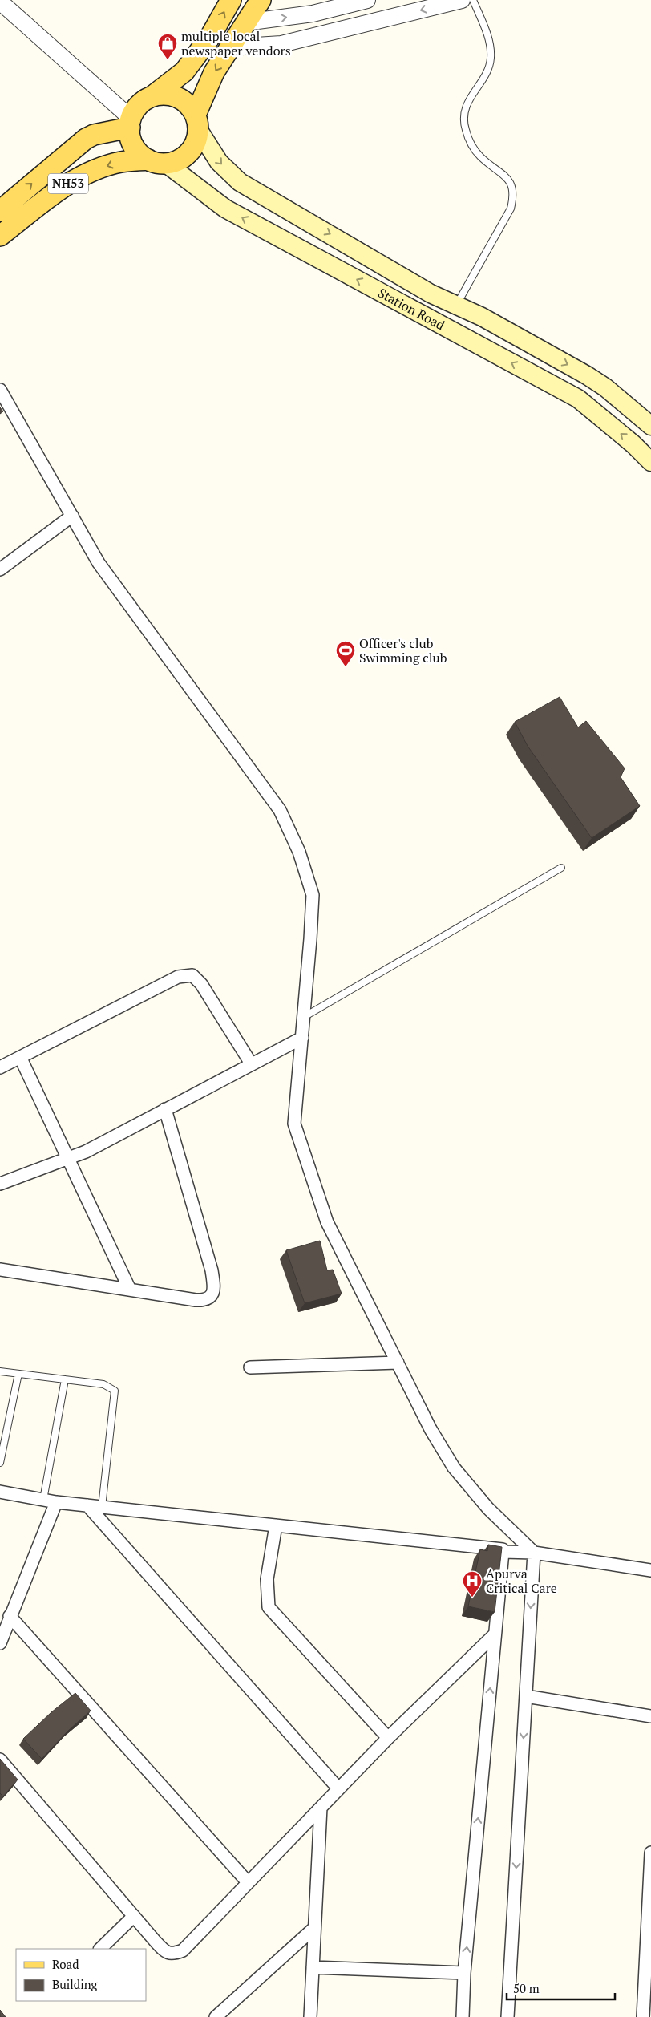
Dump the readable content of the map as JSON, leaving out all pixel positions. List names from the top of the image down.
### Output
{
  "streets": {
    "main road": ["NH53", "Station Road"]
  },
  "crossings": [
    ["NH53", "Station Road"]
  ],
  "places": {
    "shop": ["multiple local newspaper vendors"],
    "sports": ["Officer's club Swimming club"],
    "hospital": ["Apurva Critical Care"]
  },
  "legend": ["Road", "Building"],
  "scale_bar": "50 m"
}
